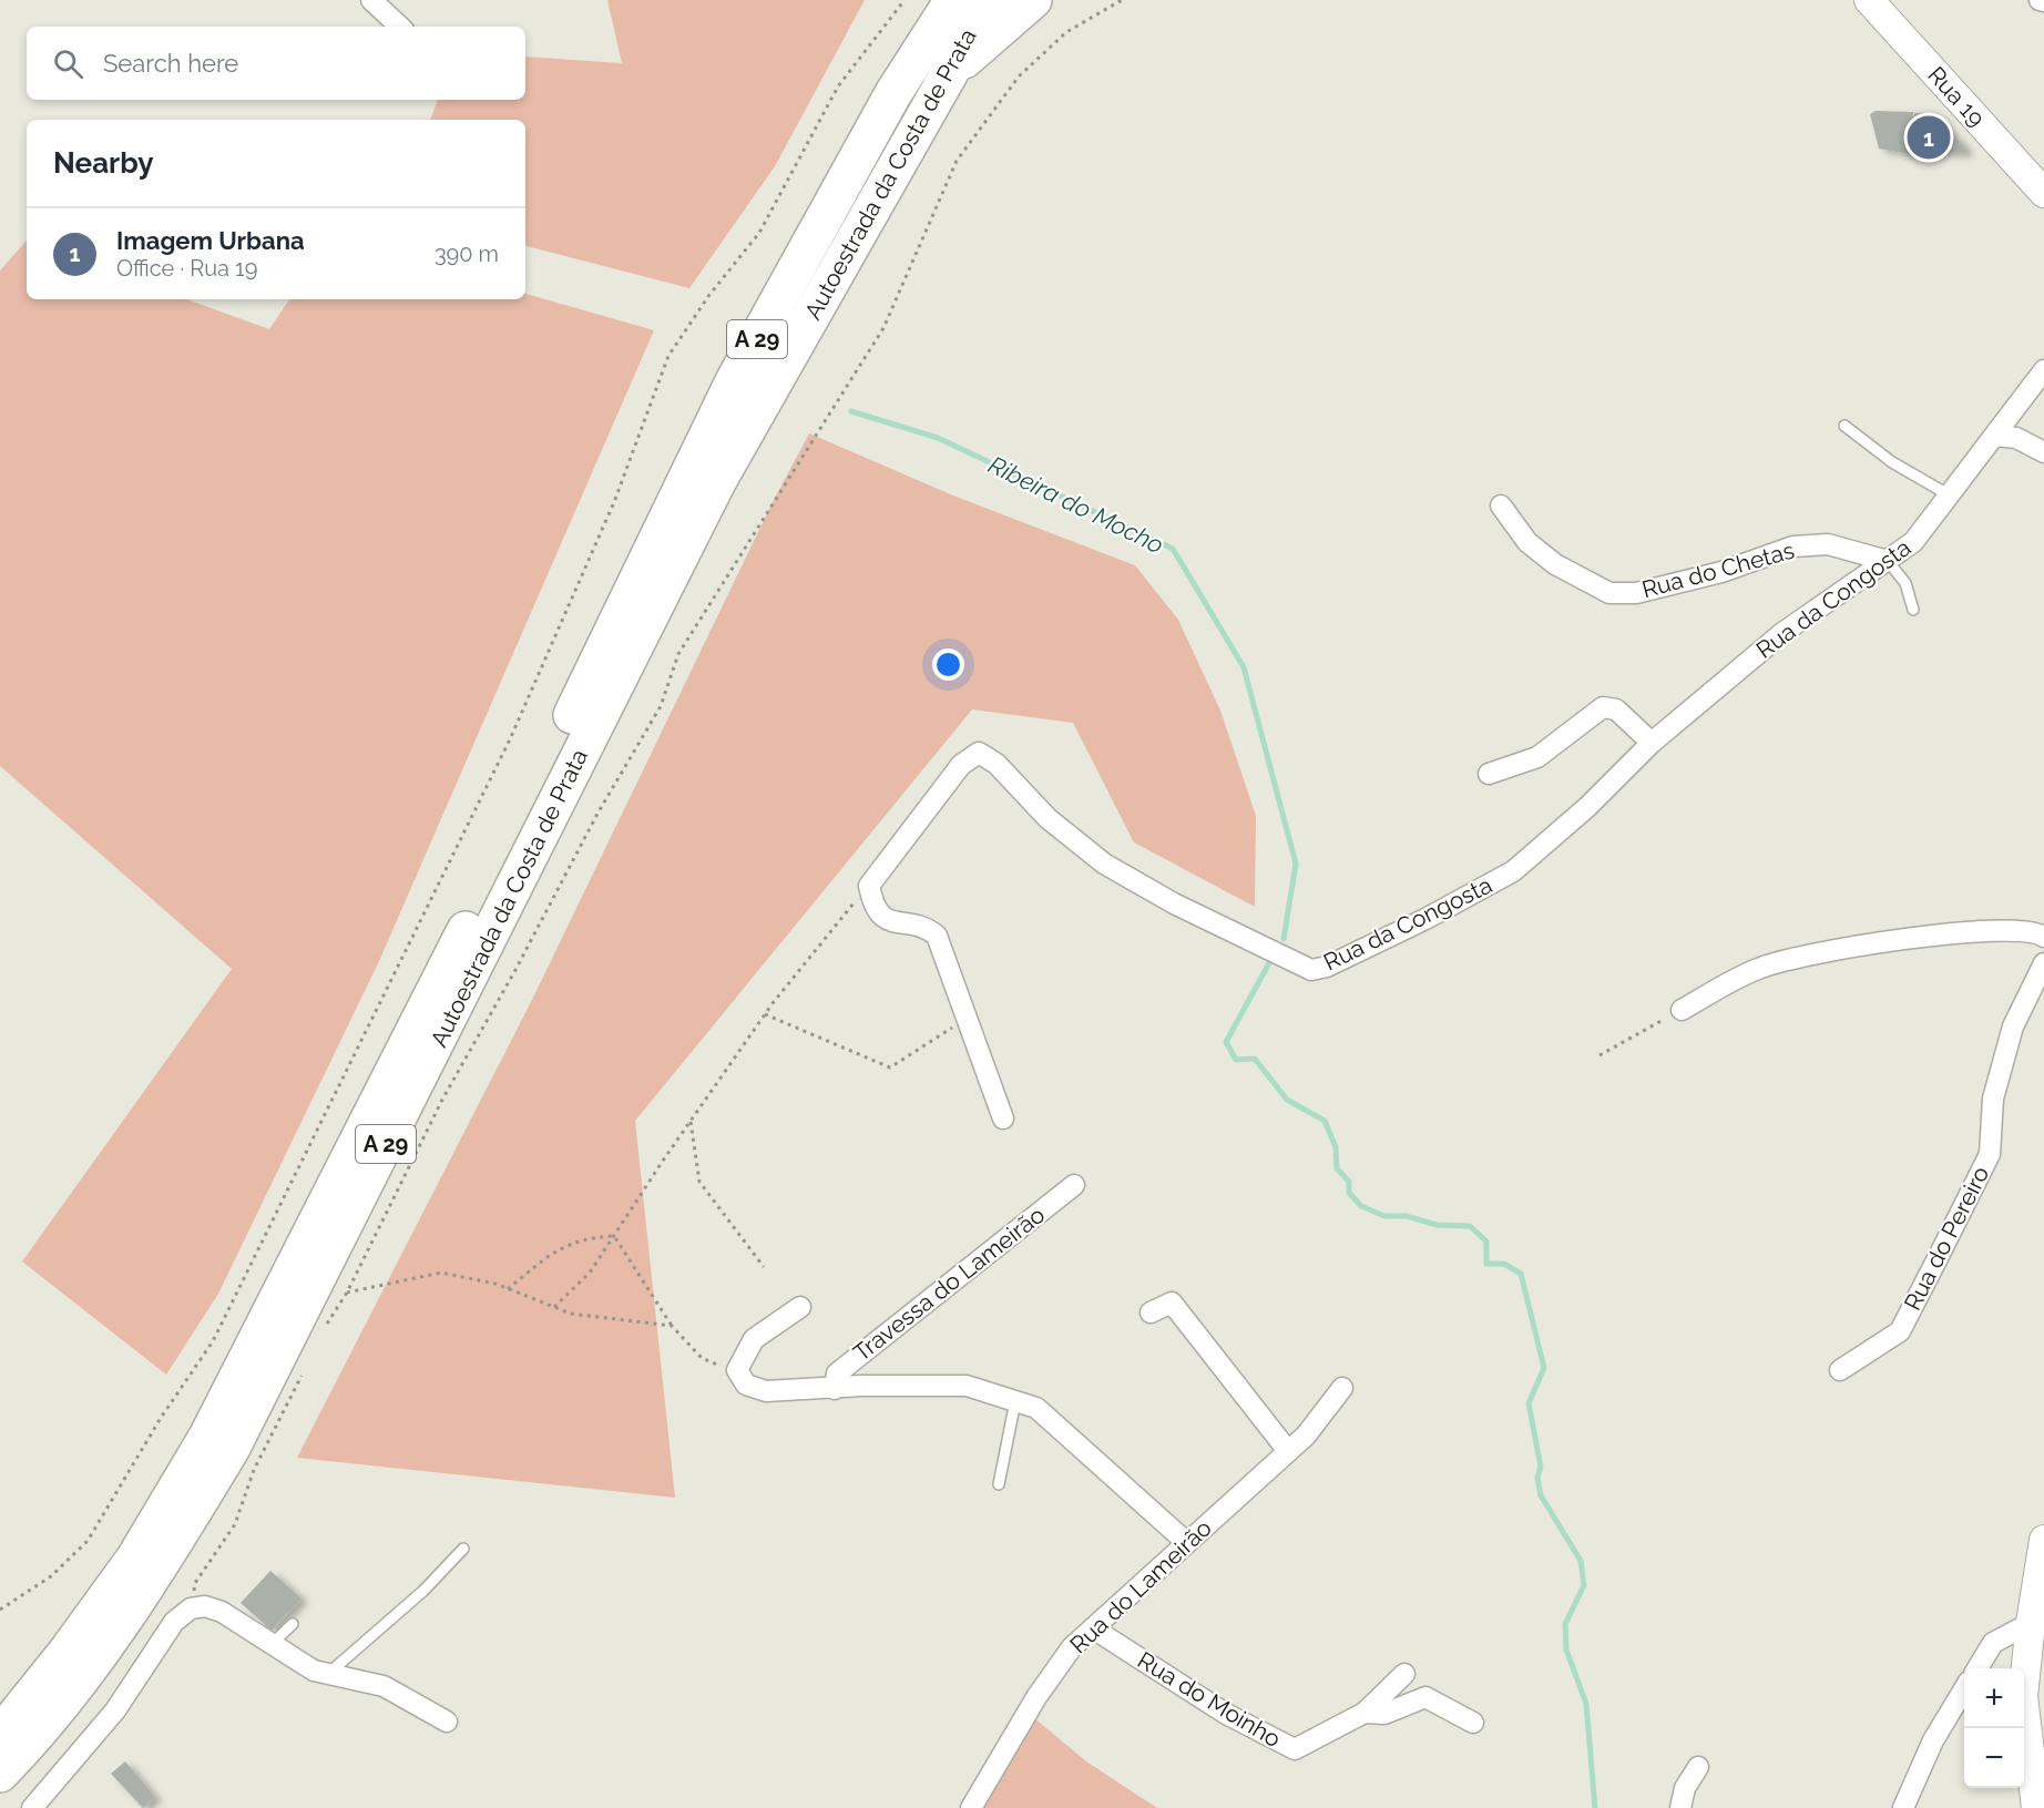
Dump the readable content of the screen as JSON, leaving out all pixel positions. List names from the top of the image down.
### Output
{
  "streets": {
    "highway": ["Autoestrada da Costa de Prata", "A 29"],
    "street": [
      "Rua 19",
      "Rua do Chetas",
      "Rua da Congosta",
      "Rua do Pereiro",
      "Travessa do Lameirão",
      "Rua do Lameirão",
      "Rua do Moinho"
    ]
  },
  "crossings": [
    ["Autoestrada da Costa de Prata", "A 29"],
    ["Rua do Chetas", "Rua da Congosta"],
    ["Travessa do Lameirão", "Rua do Lameirão"],
    ["Rua do Lameirão", "Rua do Moinho"]
  ],
  "water": ["Ribeira do Mocho"],
  "page": {
    "search": "Search here",
    "pins": "1",
    "heading": "Nearby",
    "list": [
      {
        "mark": "1",
        "name": "Imagem Urbana",
        "note": "Office · Rua 19",
        "value": "390 m"
      }
    ],
    "map_buttons": ["+", "−"]
  }
}
